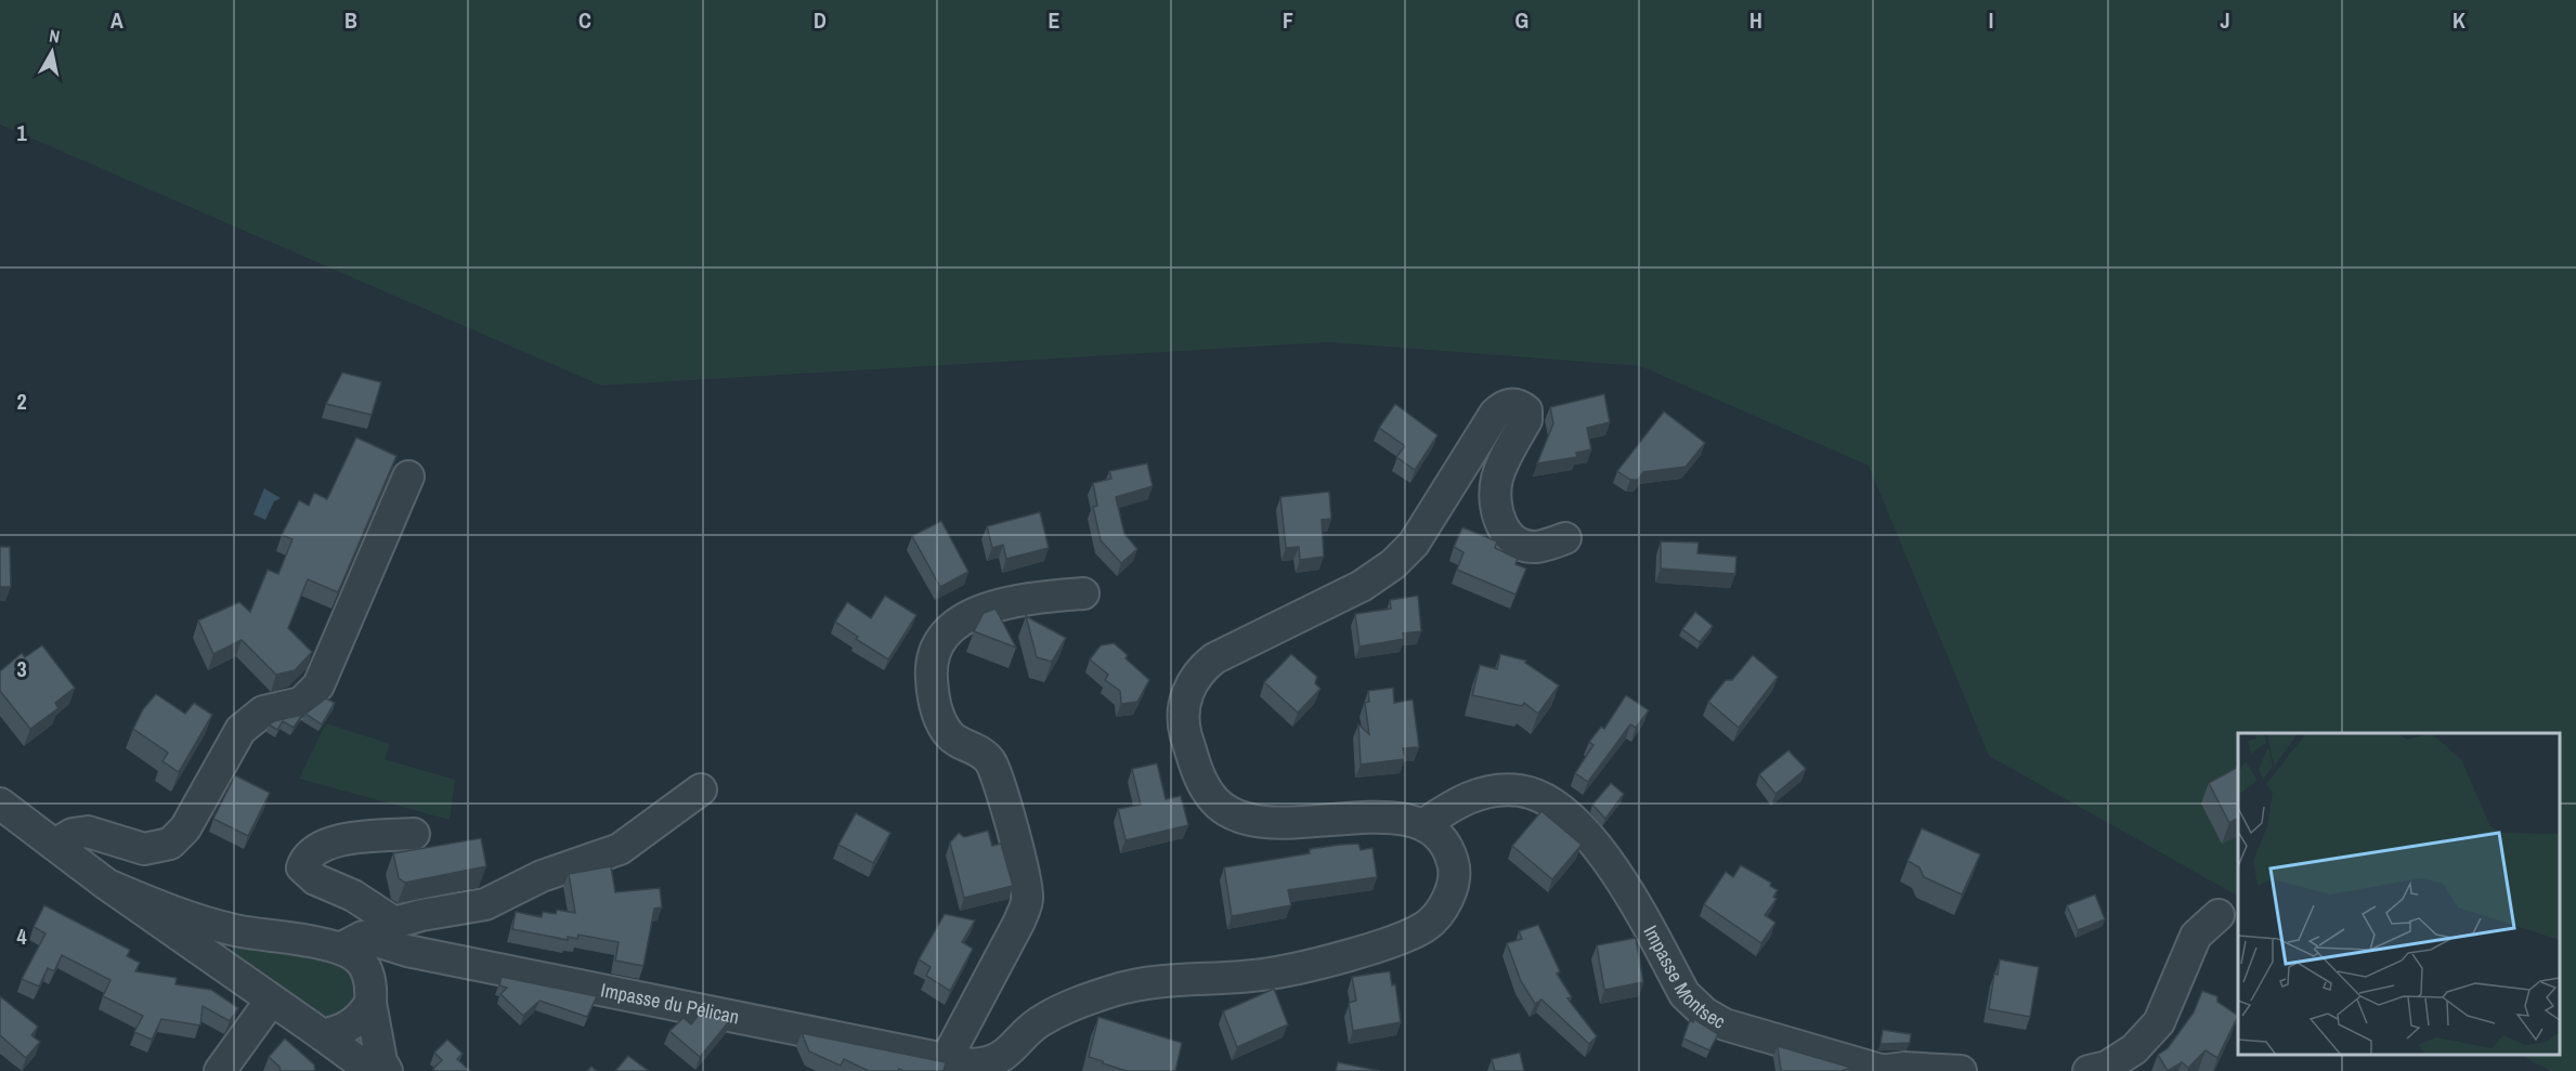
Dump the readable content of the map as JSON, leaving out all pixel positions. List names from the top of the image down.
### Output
{
  "streets": {
    "street": ["Impasse Montsec", "Impasse du Pélican"]
  },
  "crossings": [
    ["Impasse Montsec", "Impasse du Pélican"]
  ],
  "north": "top",
  "grid": {
    "columns": [
      "A",
      "B",
      "C",
      "D",
      "E",
      "F",
      "G",
      "H",
      "I",
      "J",
      "K"
    ],
    "rows": [
      "1",
      "2",
      "3",
      "4"
    ]
  }
}
